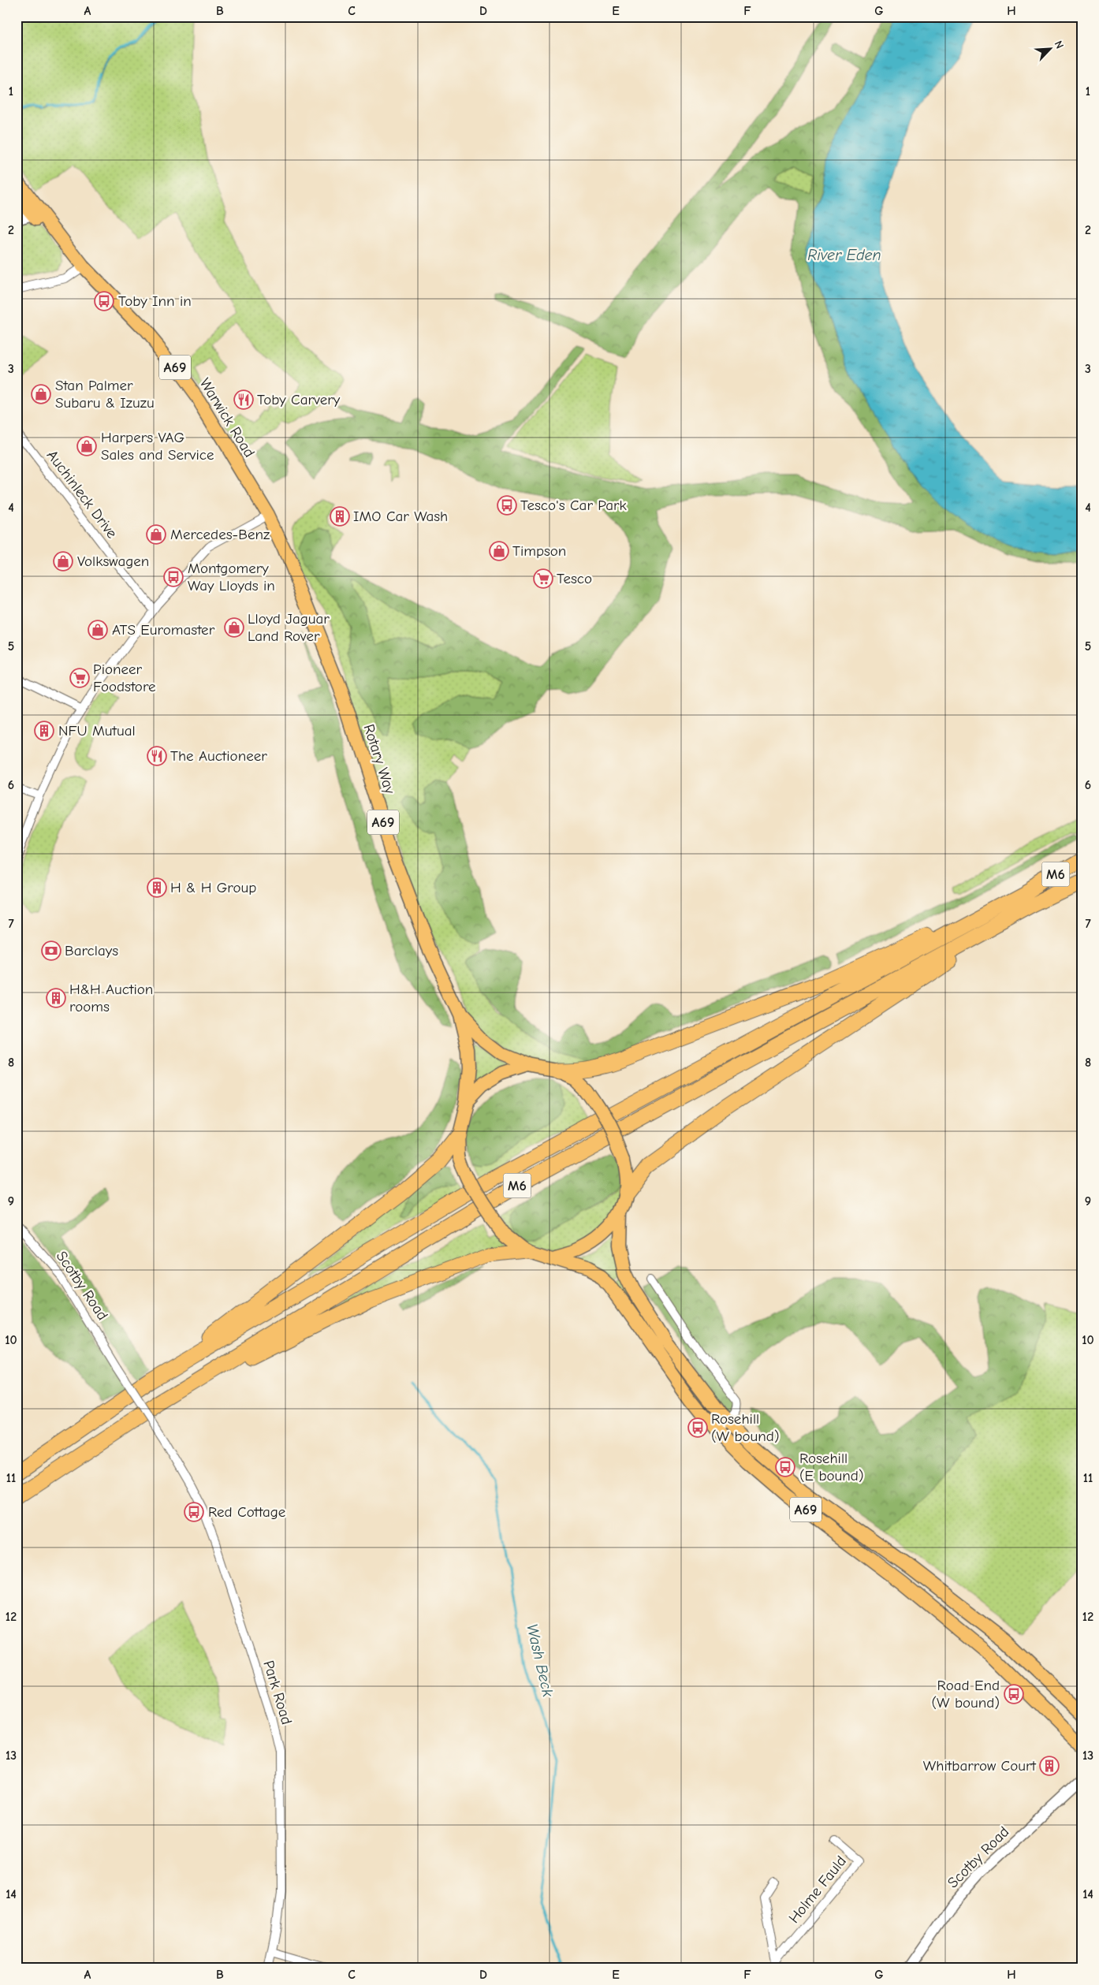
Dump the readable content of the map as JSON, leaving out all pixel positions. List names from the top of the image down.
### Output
{
  "streets": {
    "highway": ["M6"],
    "main road": ["A69", "Warwick Road", "Rotary Way"],
    "street": [
      "Auchinleck Drive",
      "Scotby Road",
      "Park Road",
      "Holme Fauld"
    ]
  },
  "crossings": [
    ["A69", "Rotary Way"],
    ["Warwick Road", "Rotary Way"],
    ["Scotby Road", "Park Road"]
  ],
  "water": ["River Eden", "Wash Beck"],
  "places": {
    "bus stop": [
      "Toby Inn in",
      "Tesco's Car Park",
      "Montgomery Way Lloyds in",
      "Rosehill (W bound)",
      "Rosehill (E bound)",
      "Red Cottage",
      "Road End (W bound)"
    ],
    "shop": [
      "Stan Palmer Subaru & Izuzu",
      "Harpers VAG Sales and Service",
      "Mercedes-Benz",
      "Timpson",
      "Volkswagen",
      "Lloyd Jaguar Land Rover",
      "ATS Euromaster"
    ],
    "restaurant": ["Toby Carvery", "The Auctioneer"],
    "building": [
      "IMO Car Wash",
      "NFU Mutual",
      "H & H Group",
      "H&H Auction rooms",
      "Whitbarrow Court"
    ],
    "supermarket": ["Tesco", "Pioneer Foodstore"],
    "bank": ["Barclays"]
  },
  "north": "top right",
  "grid": {
    "columns": [
      "A",
      "B",
      "C",
      "D",
      "E",
      "F",
      "G",
      "H"
    ],
    "rows": [
      "1",
      "2",
      "3",
      "4",
      "5",
      "6",
      "7",
      "8",
      "9",
      "10",
      "11",
      "12",
      "13",
      "14"
    ]
  }
}
